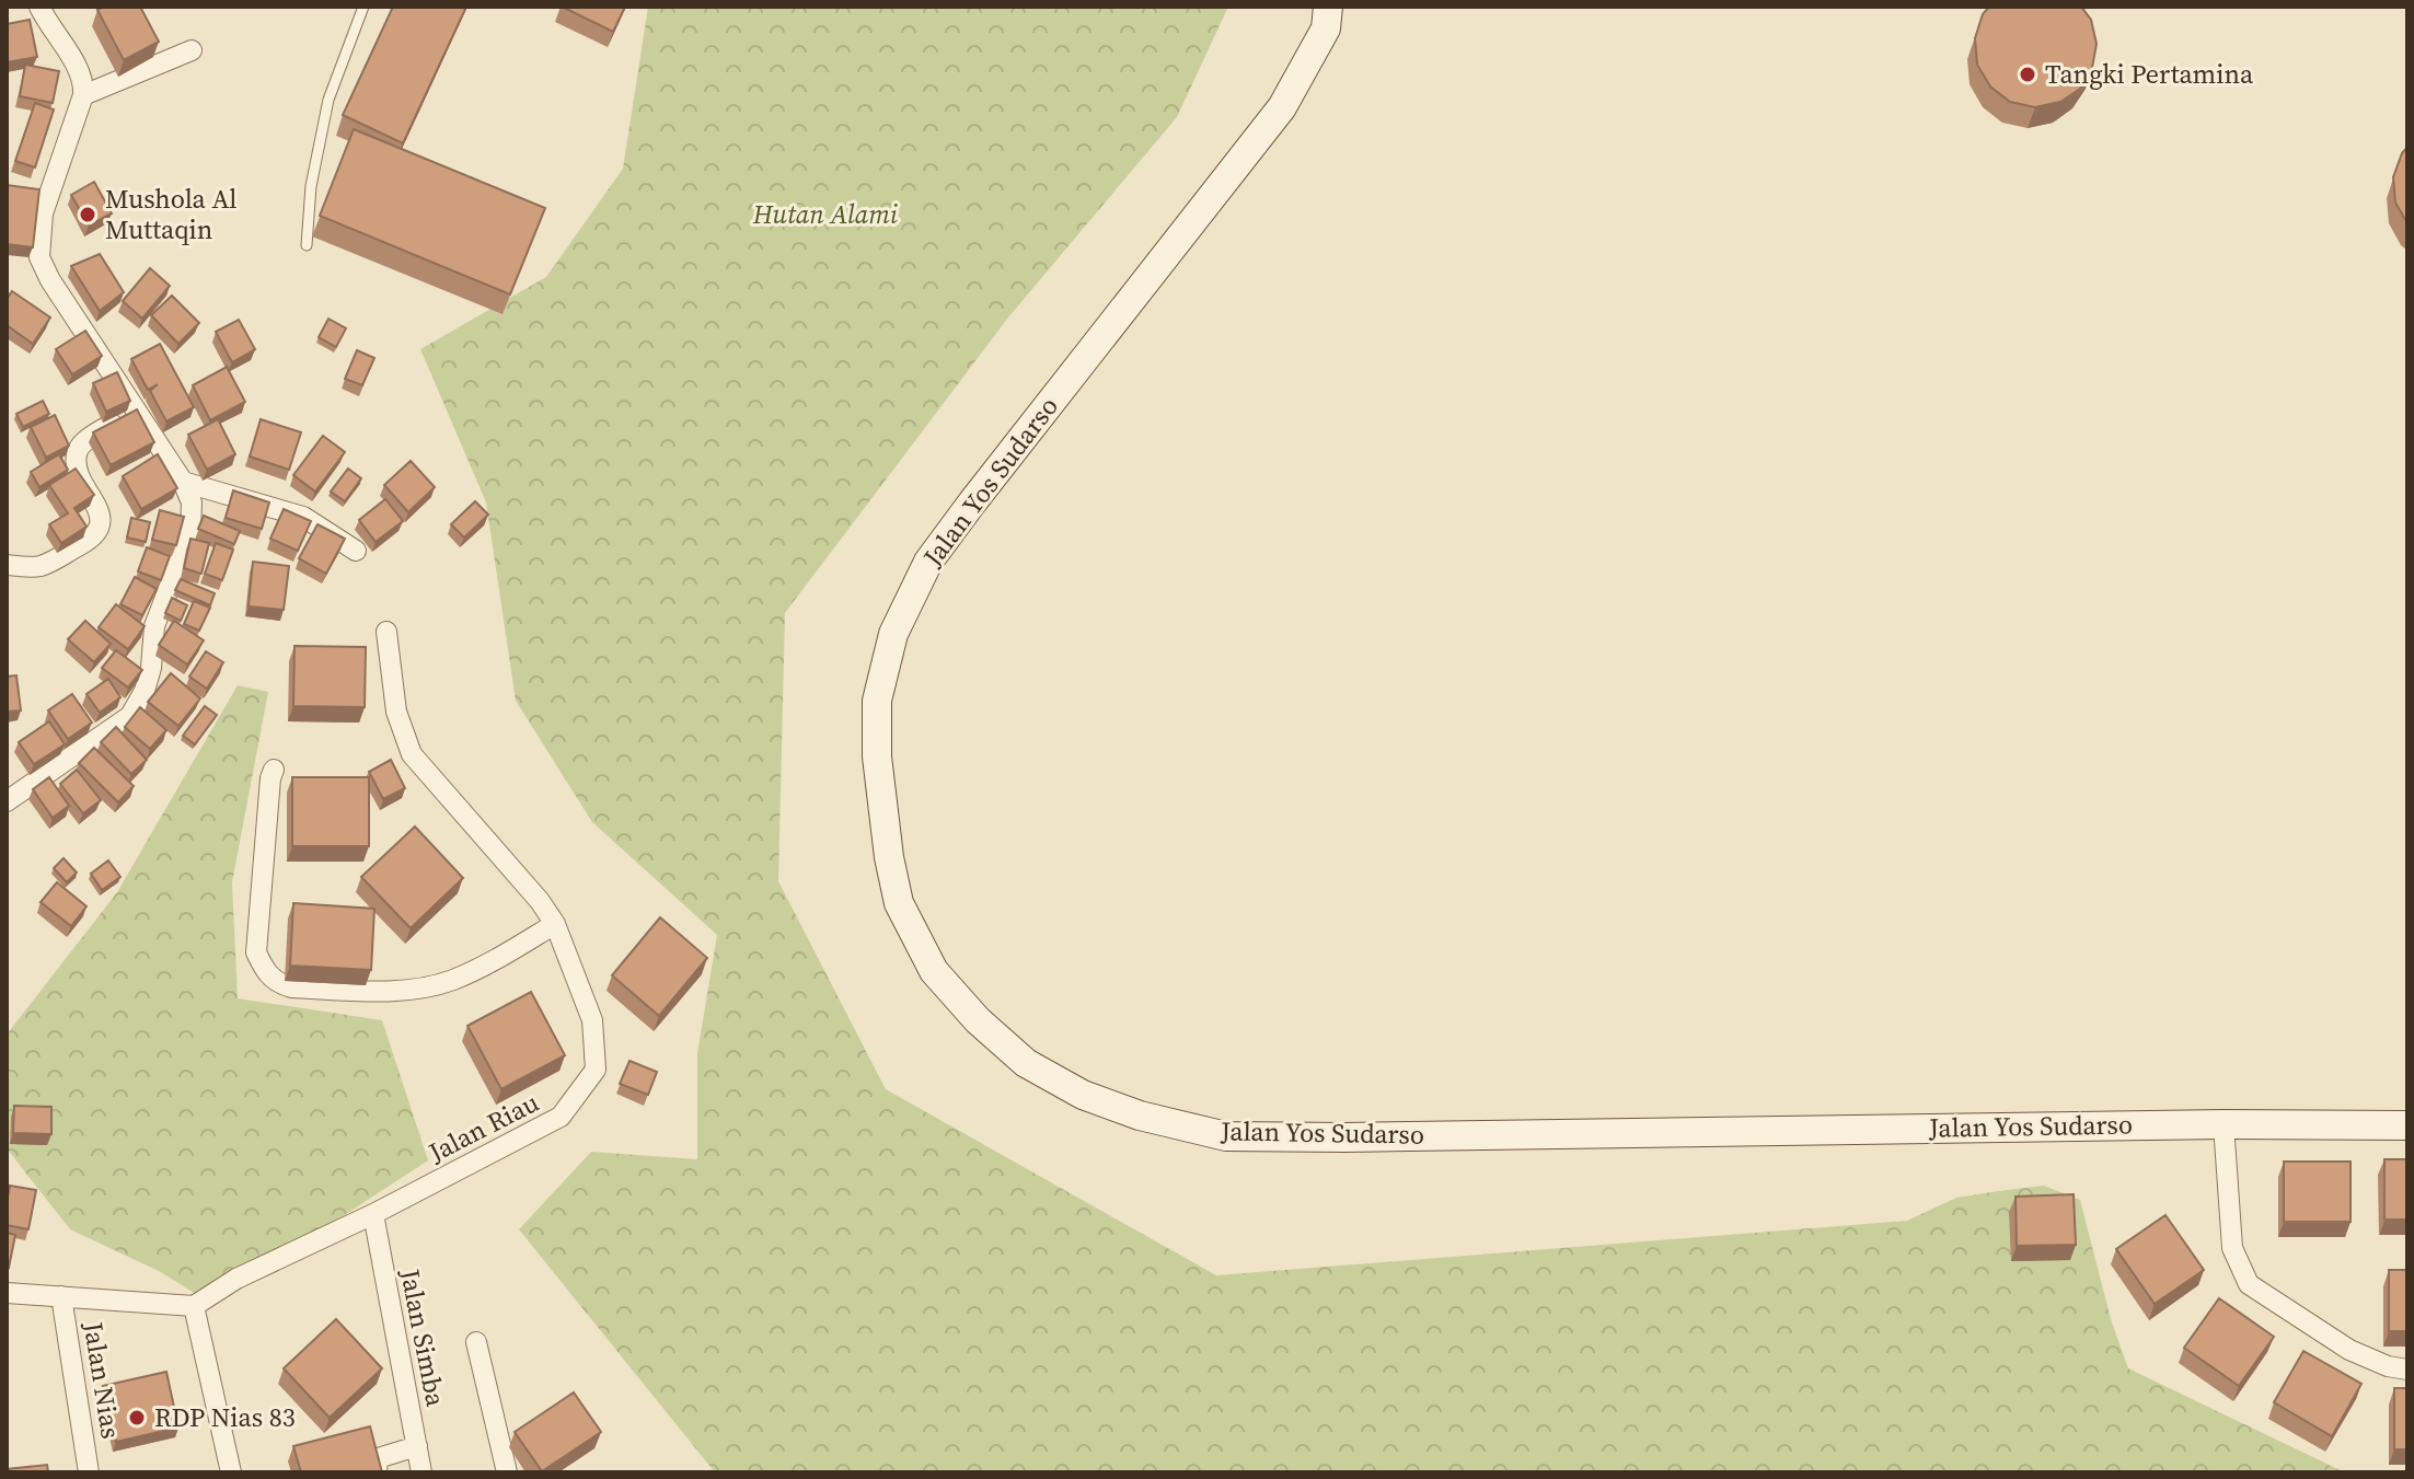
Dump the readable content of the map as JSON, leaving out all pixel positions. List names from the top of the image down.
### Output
{
  "streets": {
    "main road": ["Jalan Yos Sudarso"],
    "street": ["Jalan Riau", "Jalan Simba", "Jalan Nias"]
  },
  "crossings": [
    ["Jalan Riau", "Jalan Simba"]
  ],
  "parks": ["Hutan Alami"],
  "places": ["Tangki Pertamina", "Mushola Al Muttaqin", "RDP Nias 83"]
}
